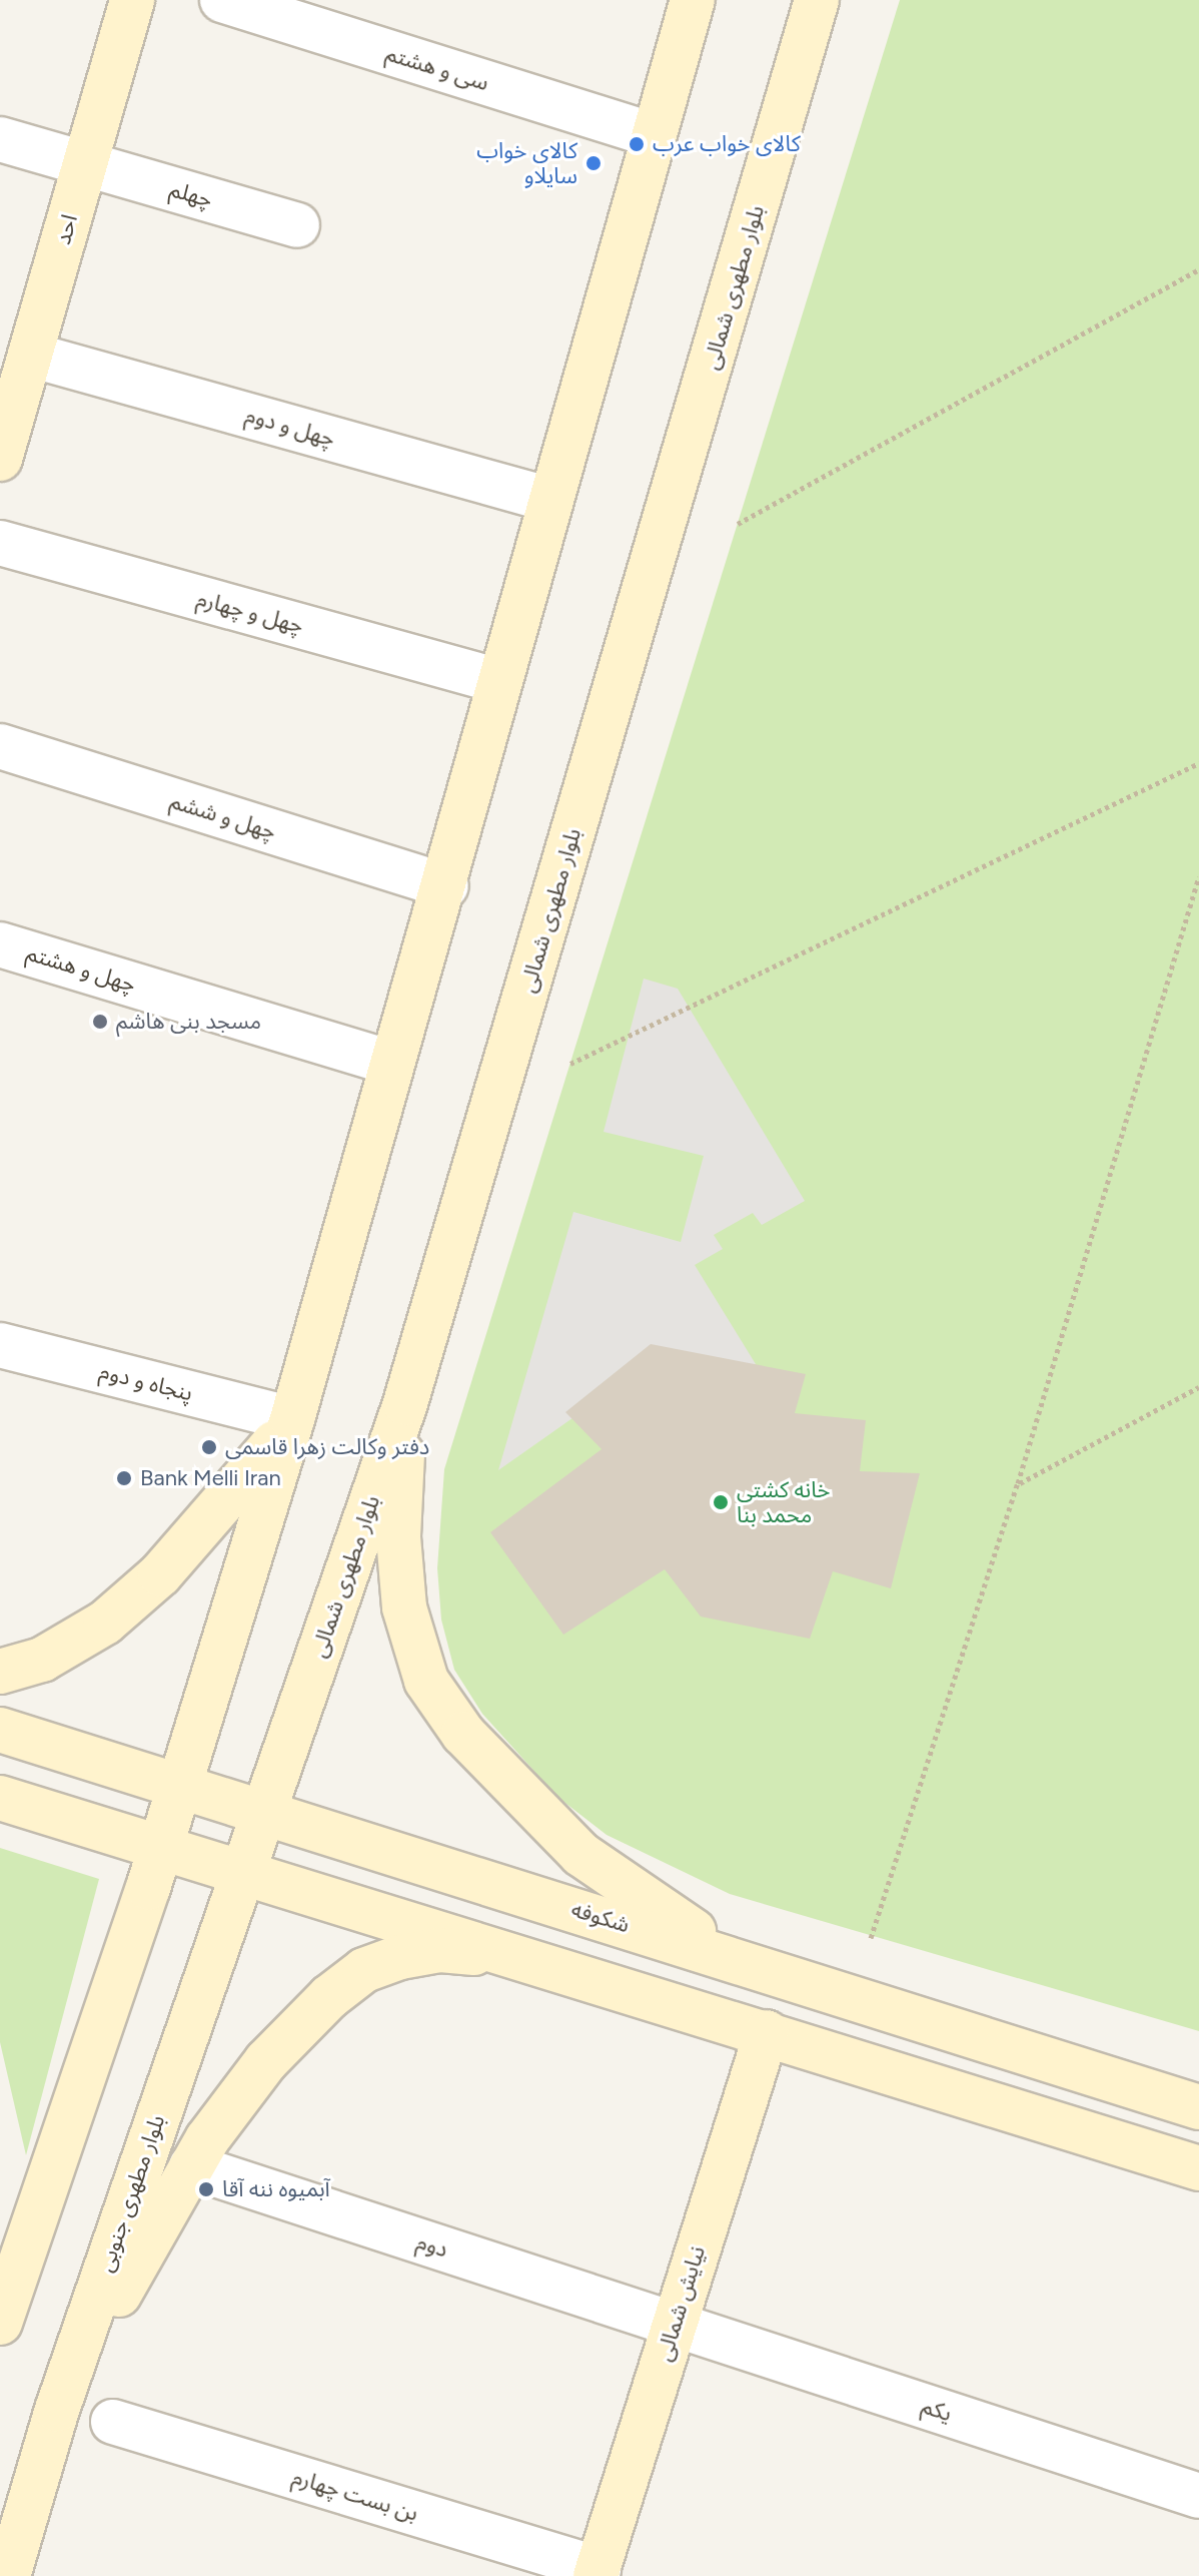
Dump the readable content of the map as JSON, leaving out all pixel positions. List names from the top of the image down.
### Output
{
  "streets": {
    "main road": [
      "احد",
      "بلوار مطهری شمالی",
      "شکوفه",
      "بلوار مطهری جنوبی",
      "نیایش شمالی"
    ],
    "street": [
      "سی و هشتم",
      "چهلم",
      "چهل و دوم",
      "چهل و چهارم",
      "چهل و ششم",
      "چهل و هشتم",
      "پنجاه و دوم",
      "دوم",
      "یکم",
      "بن بست چهارم"
    ]
  },
  "crossings": [
    ["چهلم", "احد"],
    ["احد", "چهل و دوم"],
    ["بلوار مطهری شمالی", "شکوفه"],
    ["بلوار مطهری شمالی", "بلوار مطهری جنوبی"],
    ["شکوفه", "بلوار مطهری جنوبی"],
    ["دوم", "نیایش شمالی"],
    ["دوم", "یکم"],
    ["نیایش شمالی", "یکم"],
    ["نیایش شمالی", "بن بست چهارم"]
  ],
  "places": [
    "کالای خواب عرب",
    "کالای خواب سایلاو",
    "مسجد بنی هاشم",
    "دفتر وکالت زهرا قاسمی",
    "Bank Melli Iran",
    "خانه کشتی محمد بنا",
    "آبمیوه ننه آقا"
  ]
}
